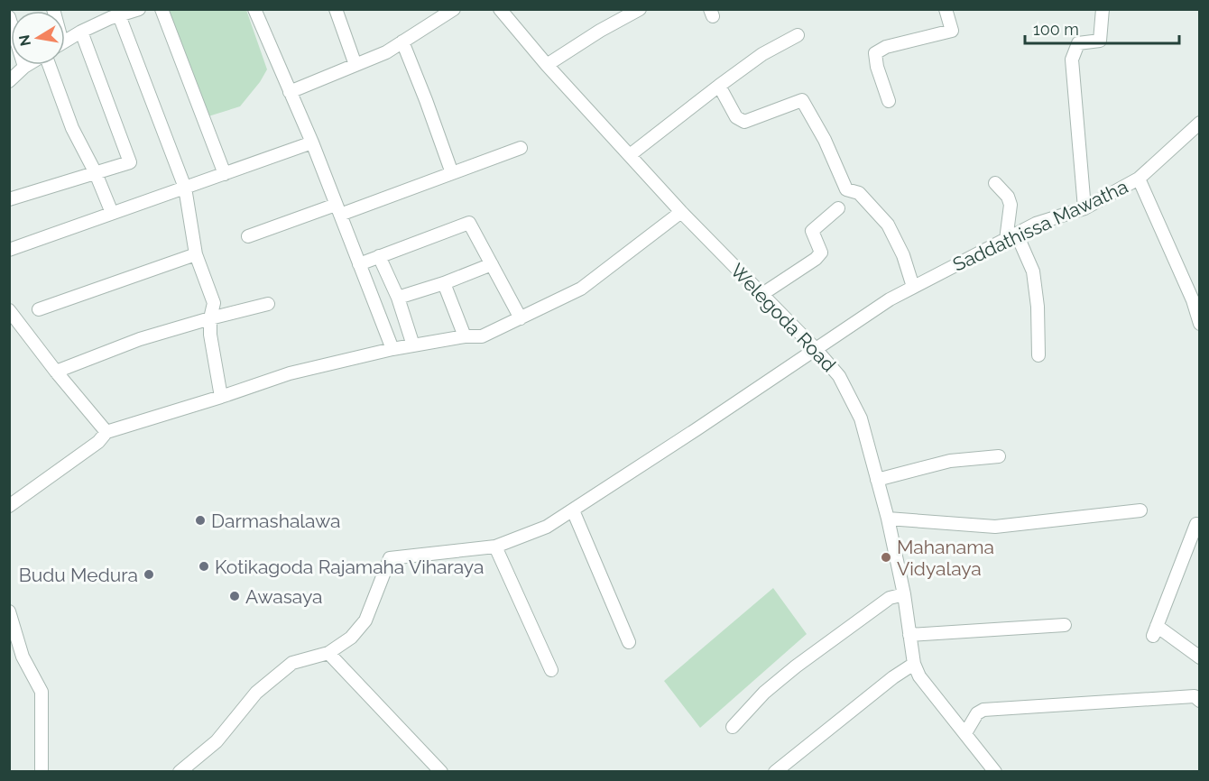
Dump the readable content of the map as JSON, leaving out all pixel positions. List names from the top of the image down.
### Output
{
  "streets": {
    "street": ["Saddathissa Mawatha", "Welegoda Road"]
  },
  "crossings": [
    ["Saddathissa Mawatha", "Welegoda Road"]
  ],
  "places": [
    "Darmashalawa",
    "Mahanama Vidyalaya",
    "Kotikagoda Rajamaha Viharaya",
    "Budu Medura",
    "Awasaya"
  ],
  "scale_bar": "100 m",
  "north": "left"
}
